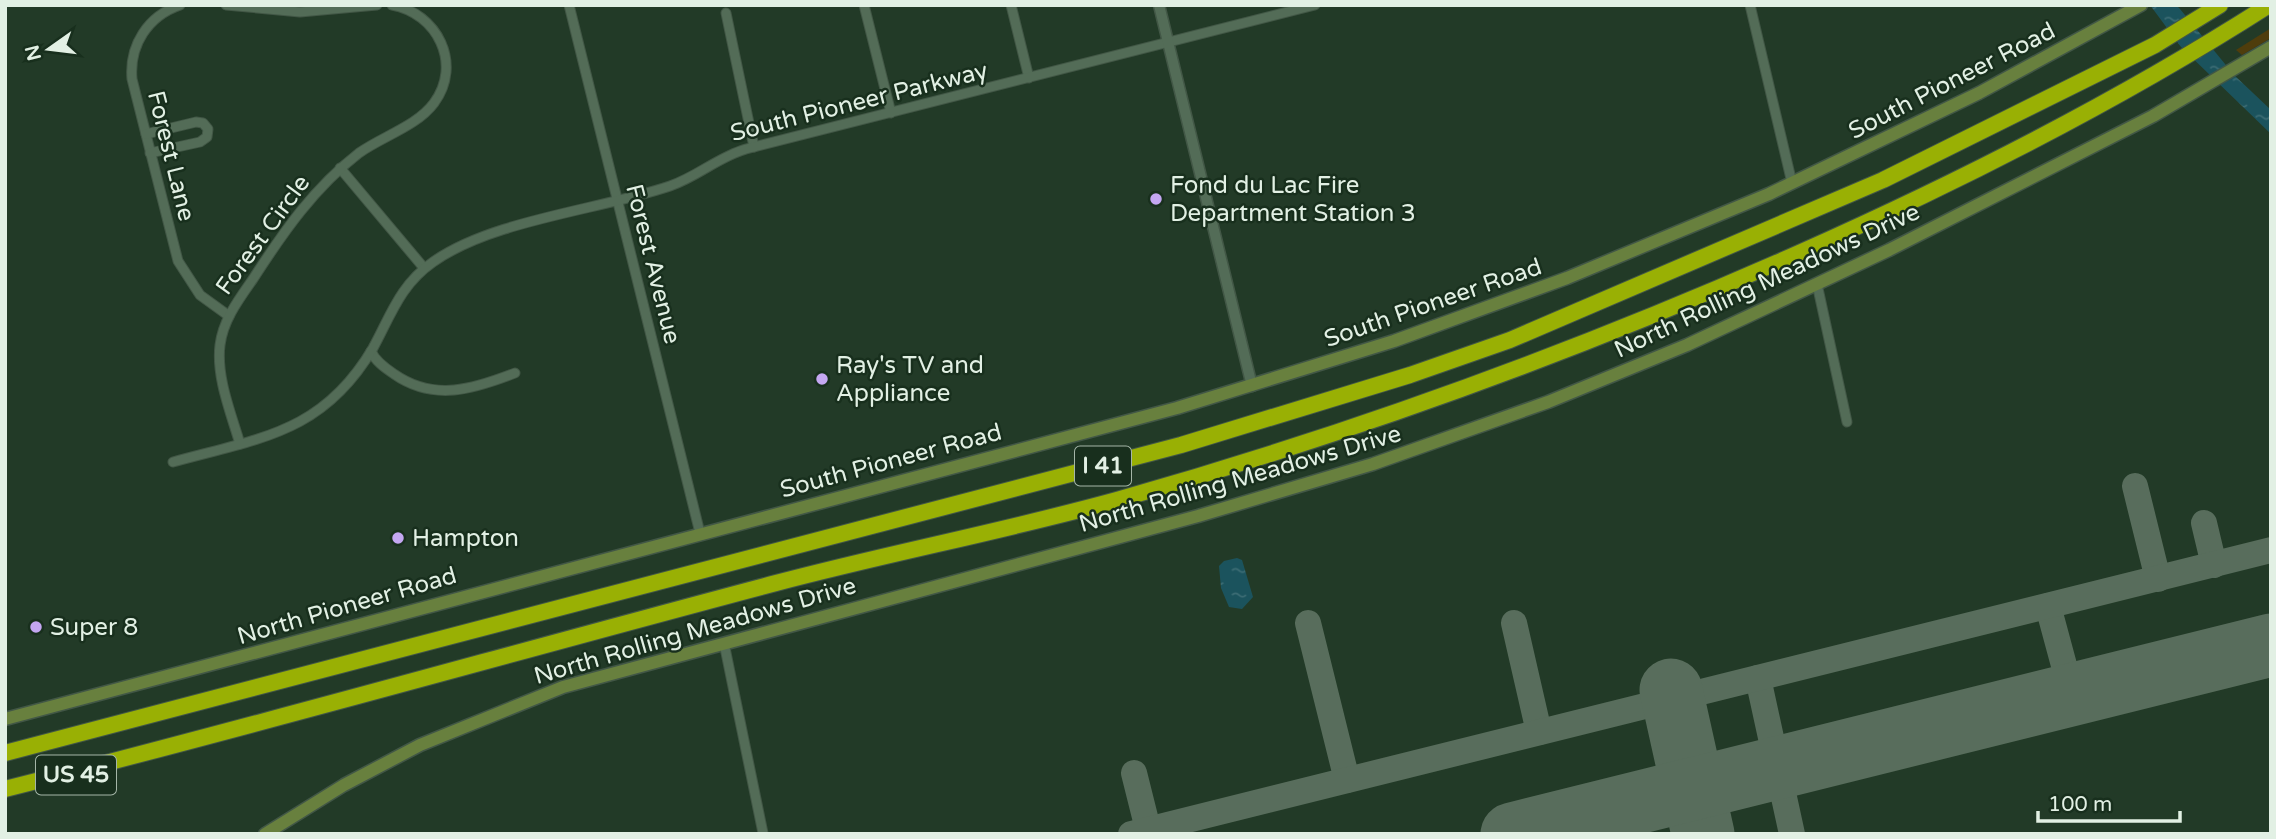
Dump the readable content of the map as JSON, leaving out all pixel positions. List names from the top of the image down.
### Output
{
  "streets": {
    "highway": ["I 41", "US 45"],
    "main road": ["South Pioneer Road", "North Rolling Meadows Drive", "North Pioneer Road"],
    "street": [
      "South Pioneer Parkway",
      "Forest Lane",
      "Forest Circle",
      "Forest Avenue"
    ]
  },
  "crossings": [
    ["South Pioneer Road", "Forest Avenue"],
    ["South Pioneer Road", "North Pioneer Road"],
    ["South Pioneer Parkway", "Forest Circle"],
    ["South Pioneer Parkway", "Forest Avenue"],
    ["Forest Lane", "Forest Circle"],
    ["Forest Avenue", "North Pioneer Road"],
    ["I 41", "US 45"]
  ],
  "places": [
    "Fond du Lac Fire Department Station 3",
    "Ray's TV and Appliance",
    "Hampton",
    "Super 8"
  ],
  "scale_bar": "100 m",
  "north": "left"
}
